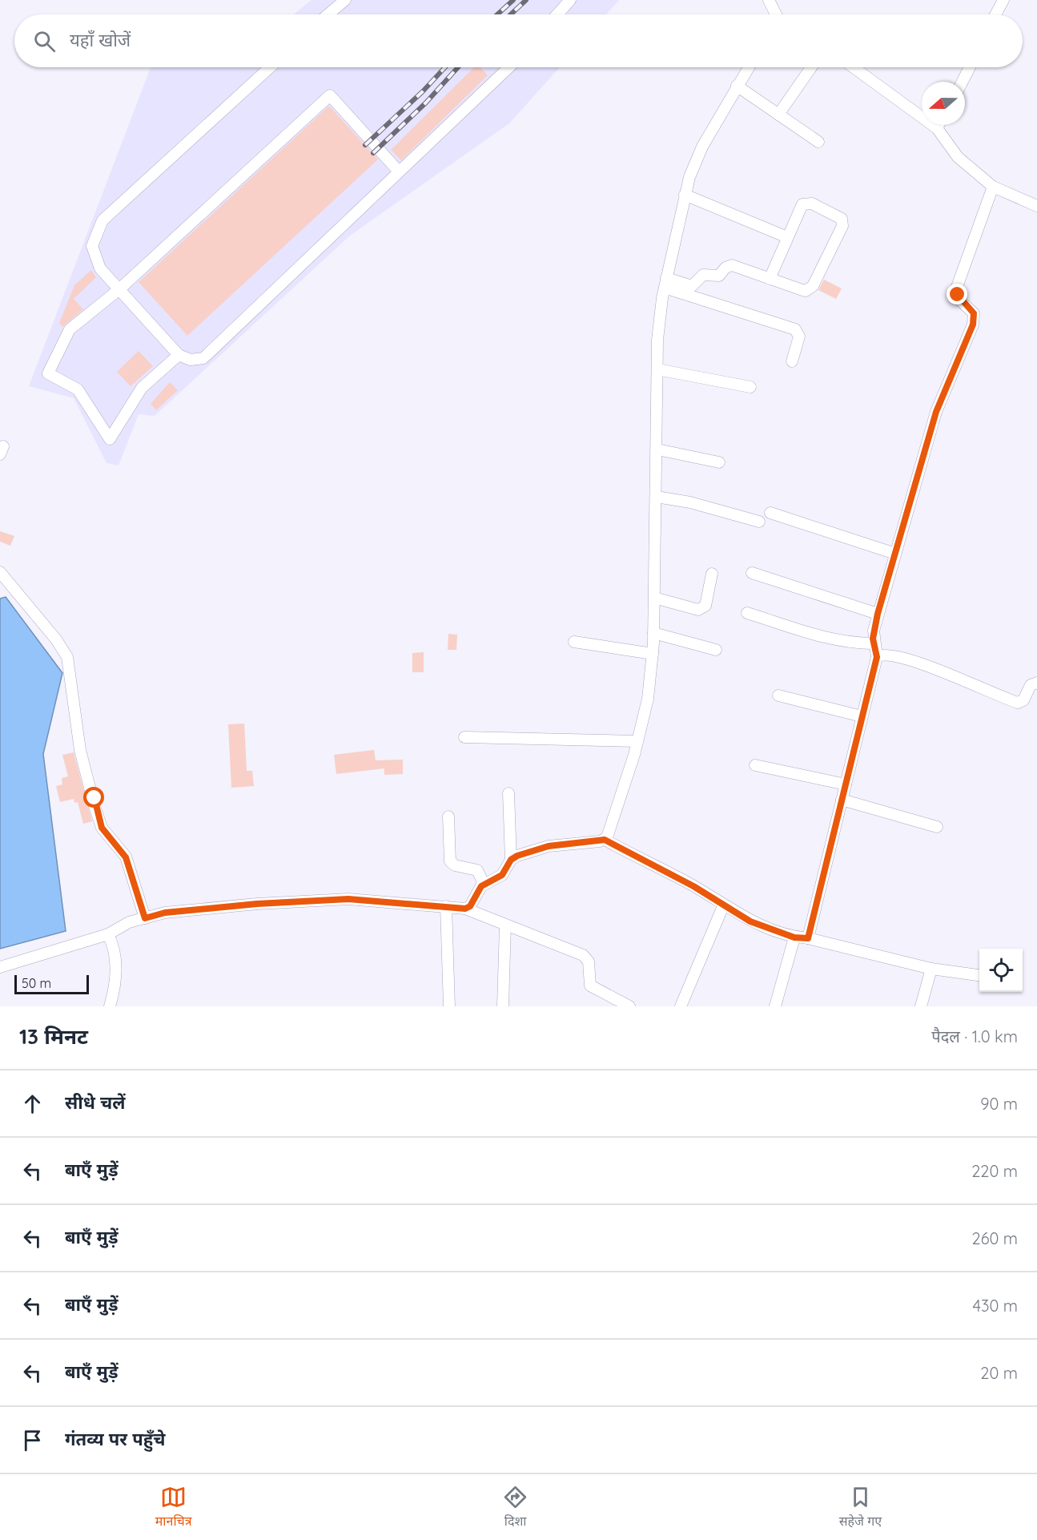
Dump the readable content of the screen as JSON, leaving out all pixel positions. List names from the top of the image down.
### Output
{
  "scale_bar": "50 m",
  "north": "left",
  "page": {
    "search": "यहाँ खोजें",
    "scale": "50 m",
    "heading": ["13 मिनट", "पैदल · 1.0 km"],
    "list": [
      ["सीधे चलें", "90 m"],
      ["बाएँ मुड़ें", "220 m"],
      ["बाएँ मुड़ें", "260 m"],
      ["बाएँ मुड़ें", "430 m"],
      ["बाएँ मुड़ें", "20 m"],
      "गंतव्य पर पहुँचे"
    ],
    "nav": ["मानचित्र", "दिशा", "सहेजे गए"]
  }
}
